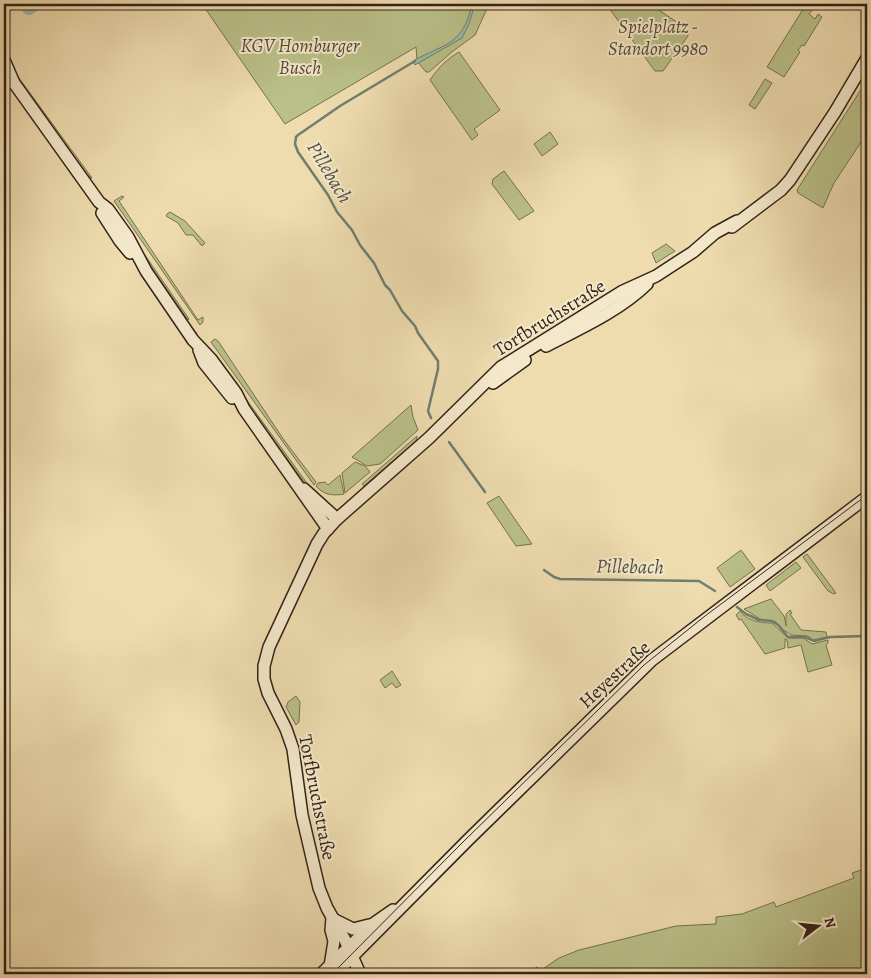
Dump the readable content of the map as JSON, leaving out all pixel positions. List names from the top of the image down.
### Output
{
  "streets": {
    "main road": ["Torfbruchstraße", "Heyestraße"]
  },
  "crossings": [
    ["Torfbruchstraße", "Heyestraße"]
  ],
  "water": ["Pillebach"],
  "parks": ["Spielplatz - Standort 9980", "KGV Homburger Busch"],
  "north": "right"
}
